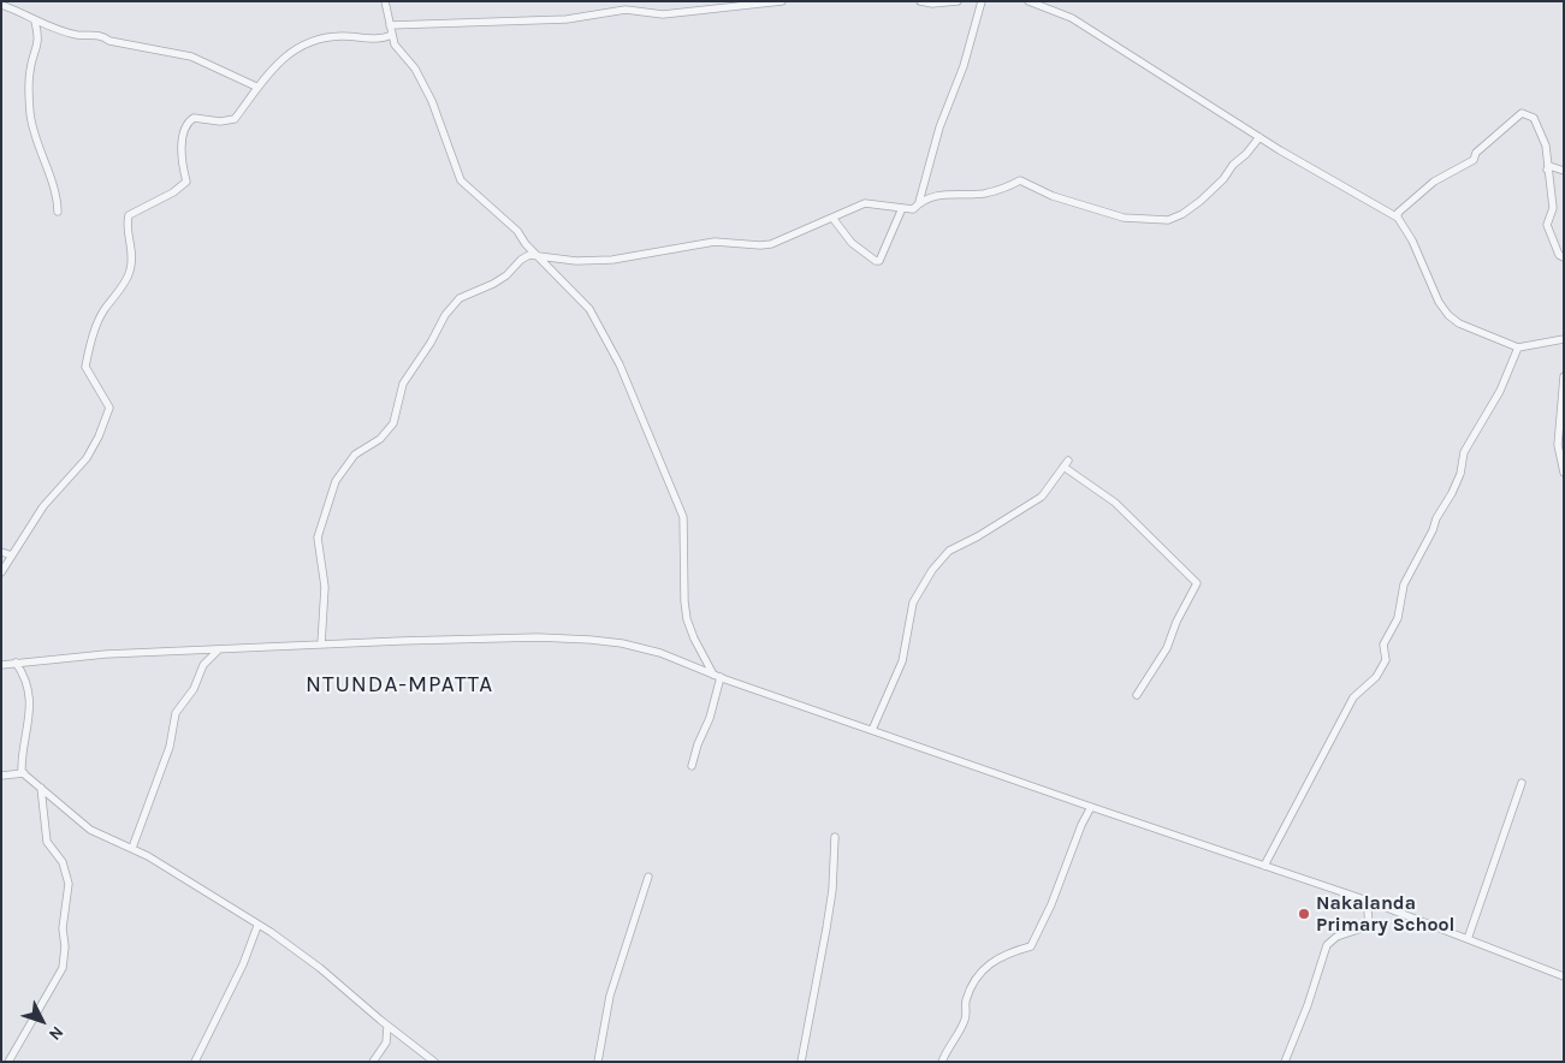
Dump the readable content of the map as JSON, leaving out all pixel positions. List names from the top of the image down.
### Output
{
  "districts": ["NTUNDA-MPATTA"],
  "places": ["Nakalanda Primary School"],
  "north": "bottom right"
}
